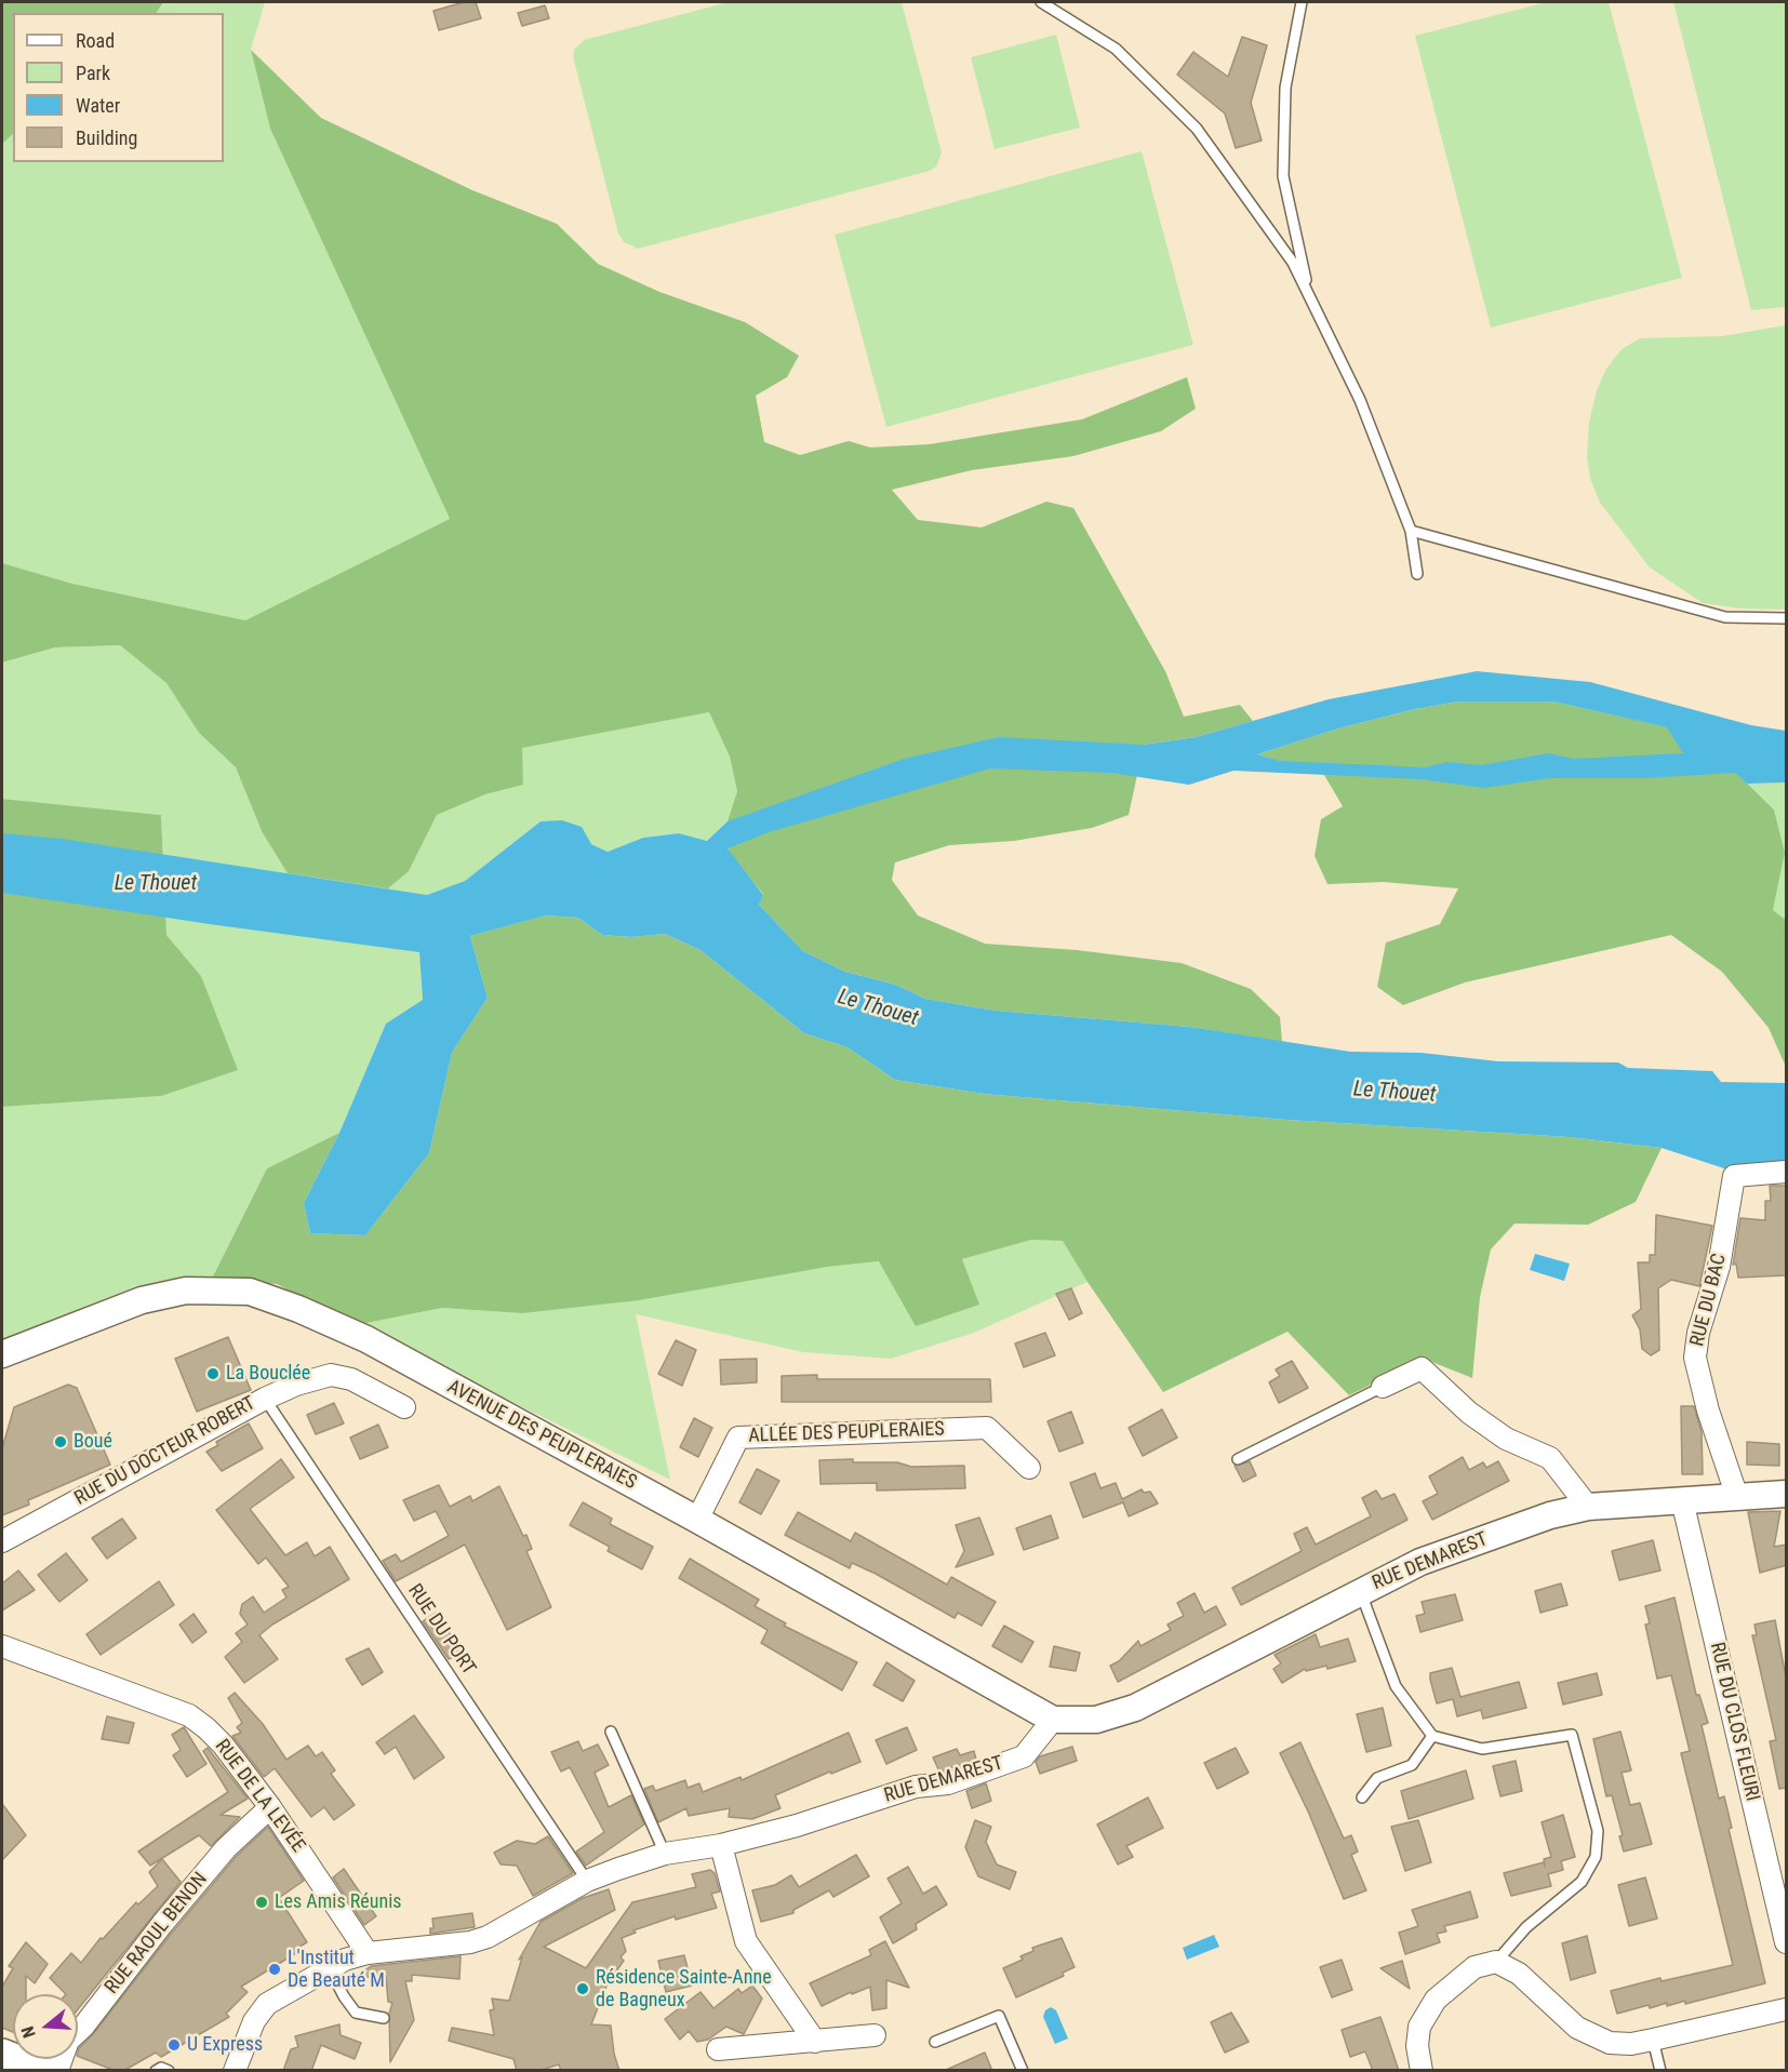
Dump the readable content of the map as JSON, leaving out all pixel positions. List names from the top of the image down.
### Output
{
  "streets": {
    "street": [
      "RUE DU BAC",
      "ALLÉE DES PEUPLERAIES",
      "AVENUE DES PEUPLERAIES",
      "RUE DU DOCTEUR ROBERT",
      "RUE DEMAREST",
      "RUE DU CLOS FLEURI",
      "RUE DE LA LEVÉE",
      "RUE RAOUL BENON"
    ],
    "lane": ["RUE DU PORT"]
  },
  "crossings": [
    ["RUE DU BAC", "RUE DEMAREST"],
    ["ALLÉE DES PEUPLERAIES", "AVENUE DES PEUPLERAIES"],
    ["AVENUE DES PEUPLERAIES", "RUE DEMAREST"],
    ["RUE DU DOCTEUR ROBERT", "RUE DU PORT"],
    ["RUE DEMAREST", "RUE DU PORT"],
    ["RUE DEMAREST", "RUE DU CLOS FLEURI"],
    ["RUE DEMAREST", "RUE DE LA LEVÉE"],
    ["RUE DE LA LEVÉE", "RUE RAOUL BENON"]
  ],
  "water": ["Le Thouet"],
  "places": [
    "La Bouclée",
    "Boué",
    "Les Amis Réunis",
    "L'Institut De Beauté M",
    "Résidence Sainte-Anne de Bagneux",
    "U Express"
  ],
  "legend": [
    "Road",
    "Park",
    "Water",
    "Building"
  ],
  "north": "left"
}
